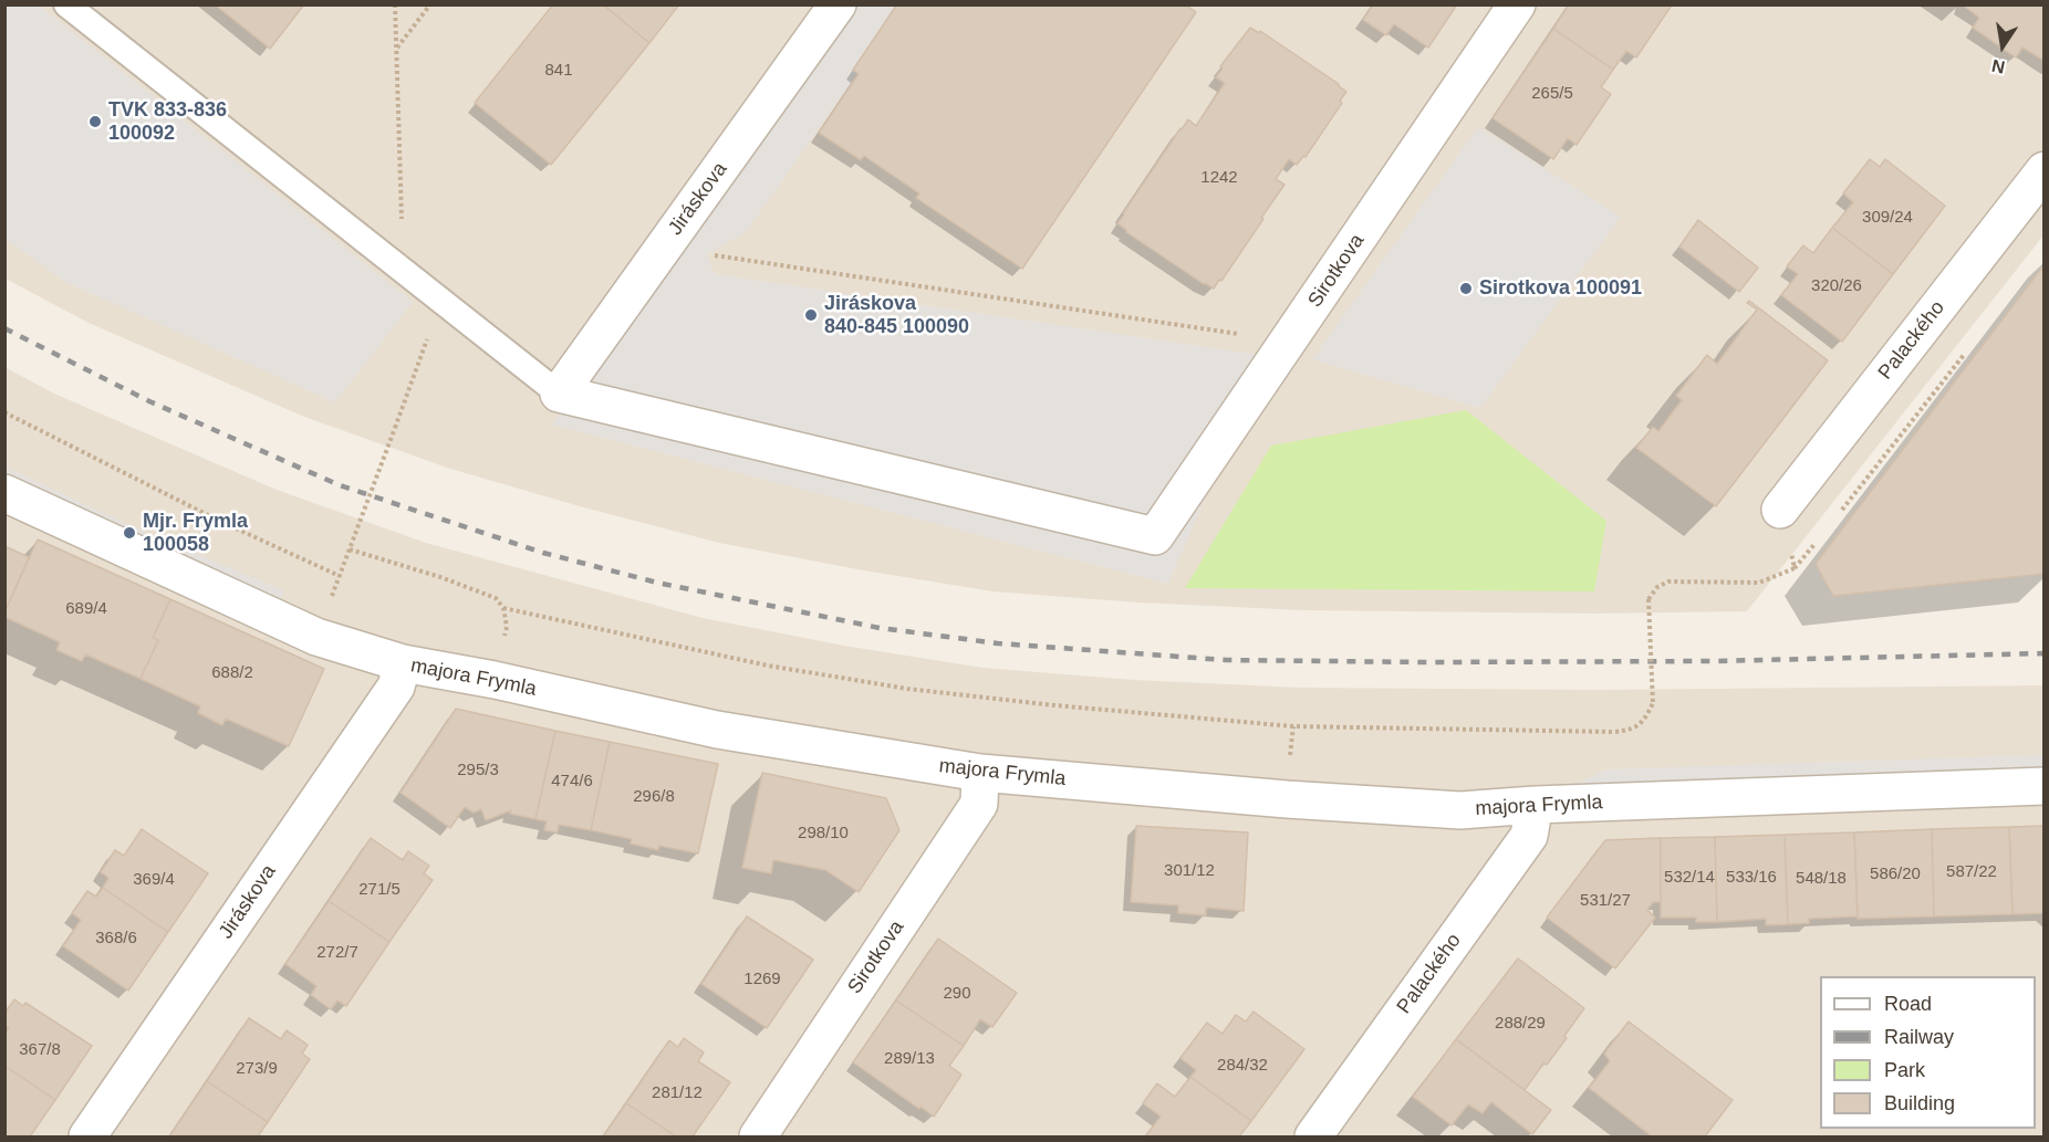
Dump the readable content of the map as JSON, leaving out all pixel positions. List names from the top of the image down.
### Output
{
  "streets": {
    "street": [
      "Jiráskova",
      "Sirotkova",
      "Palackého",
      "majora Frymla"
    ]
  },
  "crossings": [
    ["Jiráskova", "Sirotkova"],
    ["Jiráskova", "majora Frymla"],
    ["Sirotkova", "majora Frymla"],
    ["Palackého", "majora Frymla"]
  ],
  "places": [
    "TVK 833-836 100092",
    "Sirotkova 100091",
    "Jiráskova 840-845 100090",
    "Mjr. Frymla 100058"
  ],
  "house_numbers": [
    "841",
    "265/5",
    "1242",
    "309/24",
    "320/26",
    "689/4",
    "688/2",
    "295/3",
    "474/6",
    "296/8",
    "298/10",
    "301/12",
    "587/22",
    "586/20",
    "532/14",
    "533/16",
    "548/18",
    "369/4",
    "271/5",
    "531/27",
    "368/6",
    "272/7",
    "1269",
    "290",
    "288/29",
    "367/8",
    "289/13",
    "284/32",
    "273/9",
    "281/12"
  ],
  "legend": [
    "Road",
    "Railway",
    "Park",
    "Building"
  ],
  "north": "bottom"
}
